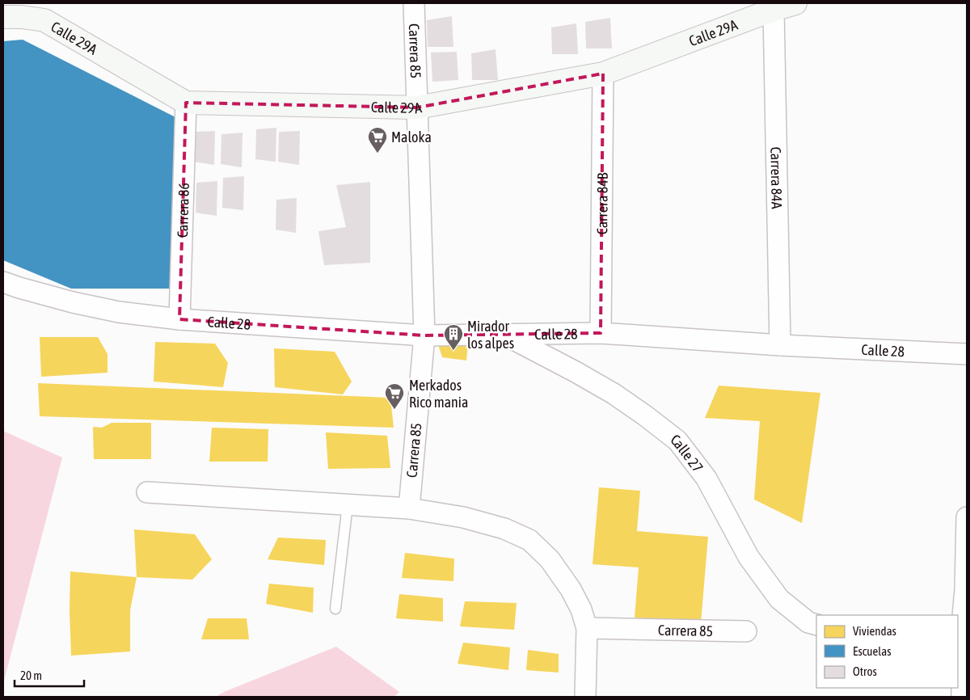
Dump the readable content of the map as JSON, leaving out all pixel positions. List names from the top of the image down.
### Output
{
  "streets": {
    "street": [
      "Calle 29A",
      "Carrera 85",
      "Carrera 84A",
      "Carrera 84B",
      "Carrera 86",
      "Calle 28",
      "Calle 27"
    ]
  },
  "crossings": [
    ["Calle 29A", "Carrera 85"],
    ["Calle 29A", "Carrera 84A"],
    ["Calle 29A", "Carrera 84B"],
    ["Calle 29A", "Carrera 86"],
    ["Carrera 85", "Calle 28"],
    ["Carrera 84A", "Calle 28"],
    ["Carrera 84B", "Calle 28"],
    ["Carrera 86", "Calle 28"],
    ["Calle 28", "Calle 27"]
  ],
  "places": {
    "supermarket": ["Maloka", "Merkados Rico mania"],
    "building": ["Mirador los alpes"]
  },
  "legend": ["Viviendas", "Escuelas", "Otros"],
  "scale_bar": "20 m"
}
